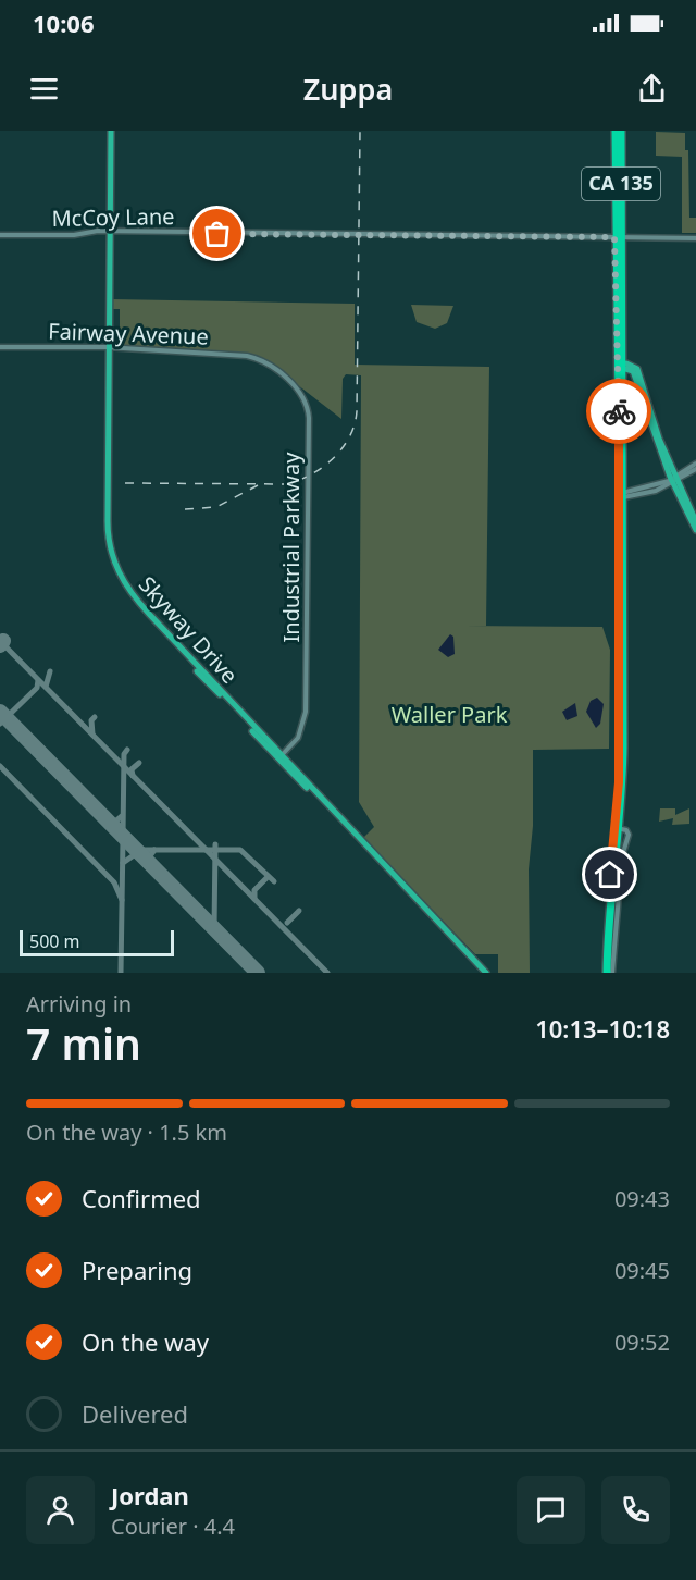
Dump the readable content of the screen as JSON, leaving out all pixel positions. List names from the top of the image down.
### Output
{
  "streets": {
    "highway": ["CA 135"],
    "main road": ["Skyway Drive"],
    "street": ["McCoy Lane", "Fairway Avenue", "Industrial Parkway"]
  },
  "crossings": [
    ["CA 135", "McCoy Lane"],
    ["McCoy Lane", "Skyway Drive"],
    ["Fairway Avenue", "Industrial Parkway"],
    ["Fairway Avenue", "Skyway Drive"],
    ["Industrial Parkway", "Skyway Drive"]
  ],
  "parks": ["Waller Park"],
  "scale_bar": "500 m",
  "page": {
    "status": "10:06",
    "header": "Zuppa",
    "scale": "500 m",
    "heading": ["7 min", "Arriving in", "10:13–10:18"],
    "panel": ["Jordan", "Courier · 4.4"],
    "bar": "On the way · 1.5 km",
    "list": [
      ["Confirmed", "09:43"],
      ["Preparing", "09:45"],
      ["On the way", "09:52"],
      "Delivered"
    ]
  }
}
